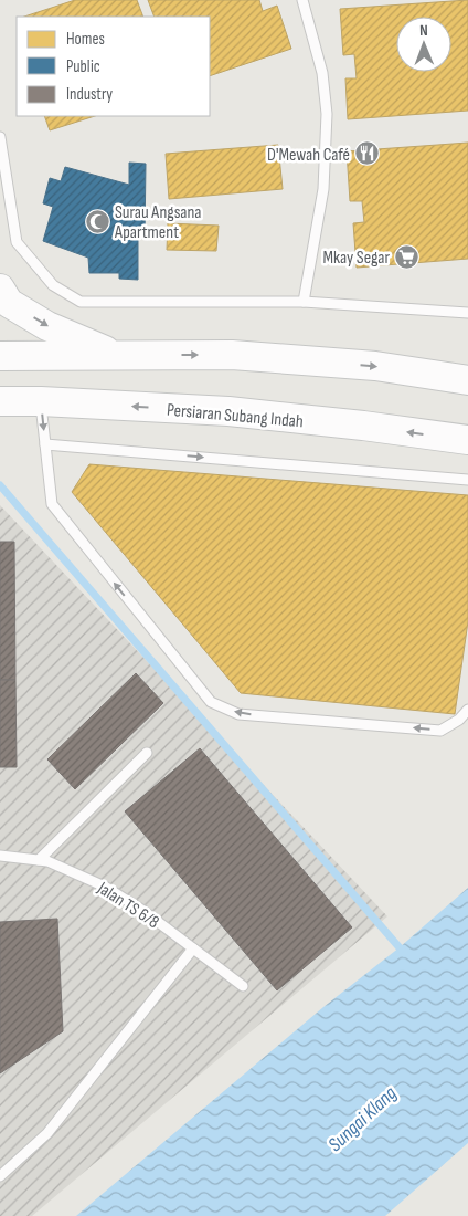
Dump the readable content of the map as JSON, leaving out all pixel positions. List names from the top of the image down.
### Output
{
  "streets": {
    "main road": ["Persiaran Subang Indah"],
    "lane": ["Jalan TS 6/8"]
  },
  "water": ["Sungai Klang"],
  "places": {
    "restaurant": ["D'Mewah Café"],
    "mosque": ["Surau Angsana Apartment"],
    "supermarket": ["Mkay Segar"]
  },
  "legend": ["Homes", "Public", "Industry"],
  "north": "top"
}
